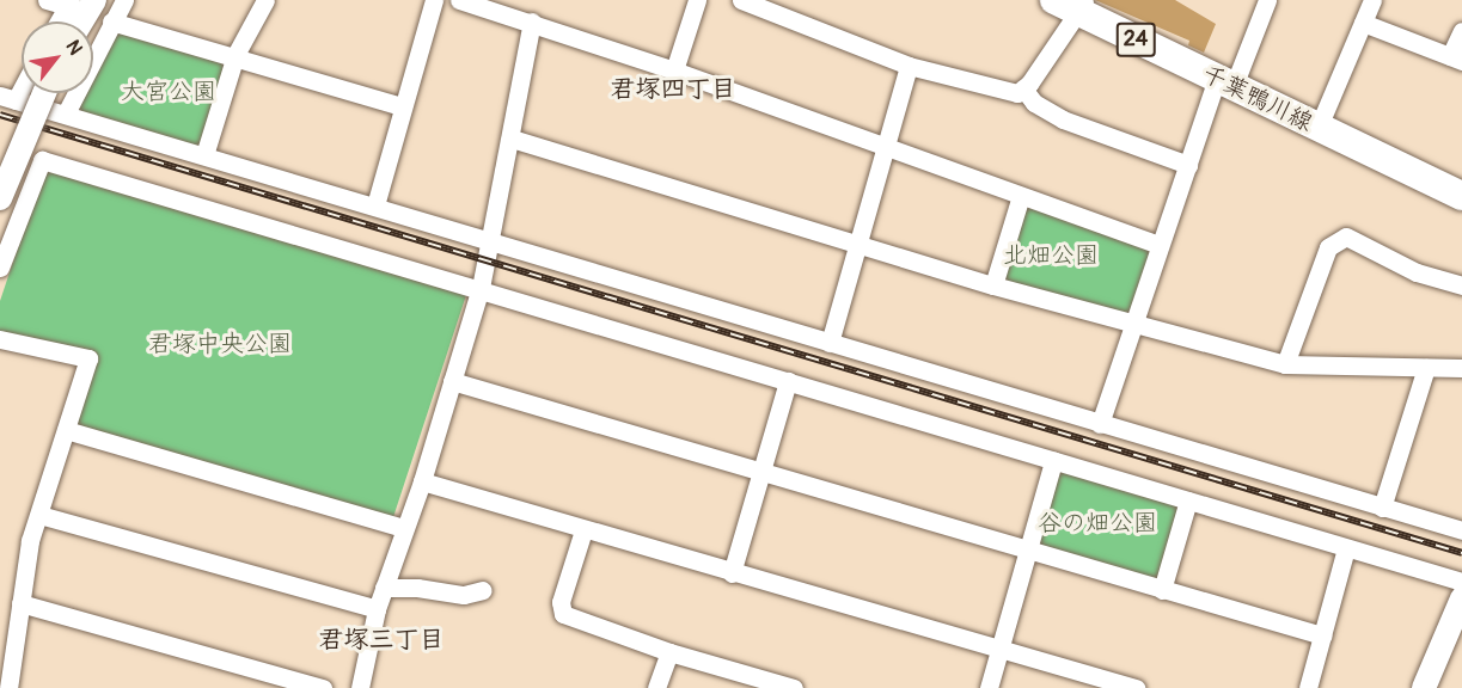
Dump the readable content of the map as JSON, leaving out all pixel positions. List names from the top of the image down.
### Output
{
  "streets": {
    "main road": ["24", "千葉鴨川線"]
  },
  "districts": ["君塚四丁目", "君塚三丁目"],
  "parks": [
    "大宮公園",
    "北畑公園",
    "君塚中央公園",
    "谷の畑公園"
  ],
  "north": "top right"
}
